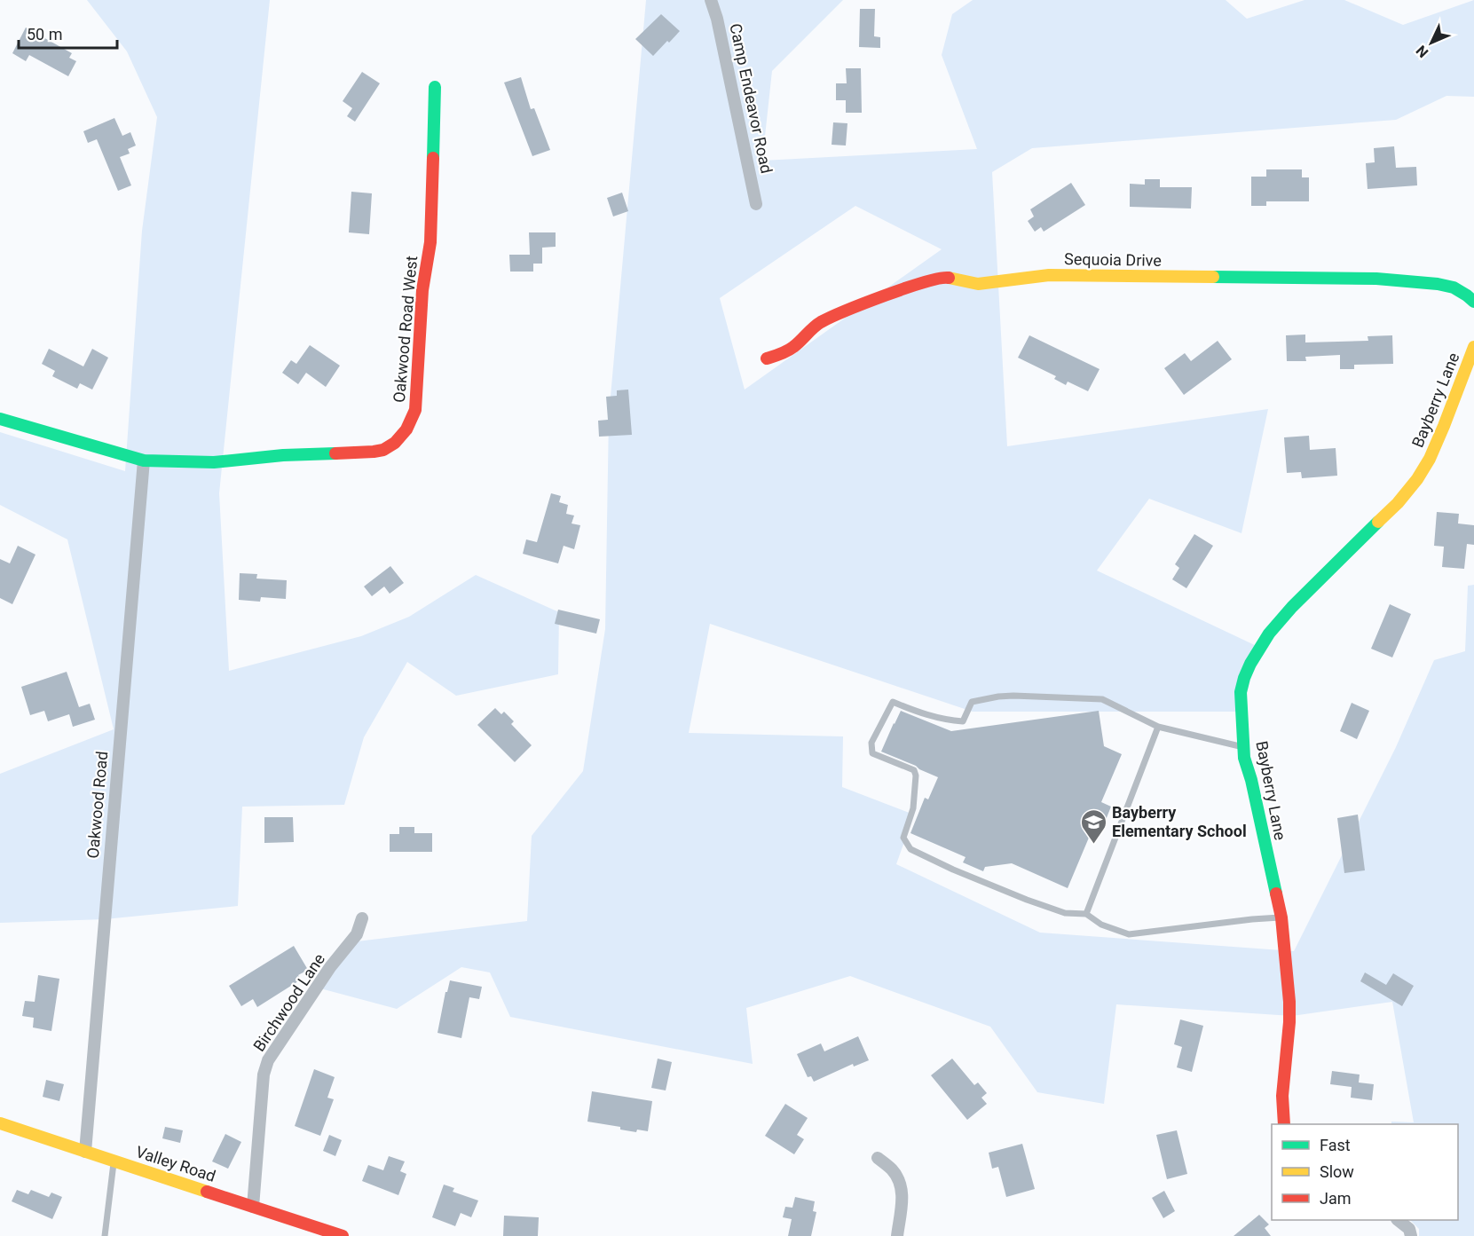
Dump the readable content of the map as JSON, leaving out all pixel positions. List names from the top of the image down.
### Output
{
  "streets": {
    "street": [
      "Camp Endeavor Road",
      "Sequoia Drive",
      "Oakwood Road West",
      "Bayberry Lane",
      "Oakwood Road",
      "Birchwood Lane",
      "Valley Road"
    ]
  },
  "crossings": [
    ["Oakwood Road West", "Oakwood Road"],
    ["Oakwood Road", "Valley Road"],
    ["Birchwood Lane", "Valley Road"]
  ],
  "places": {
    "school or university": ["Bayberry Elementary School"]
  },
  "legend": ["Fast", "Slow", "Jam"],
  "scale_bar": "50 m",
  "north": "bottom left"
}
